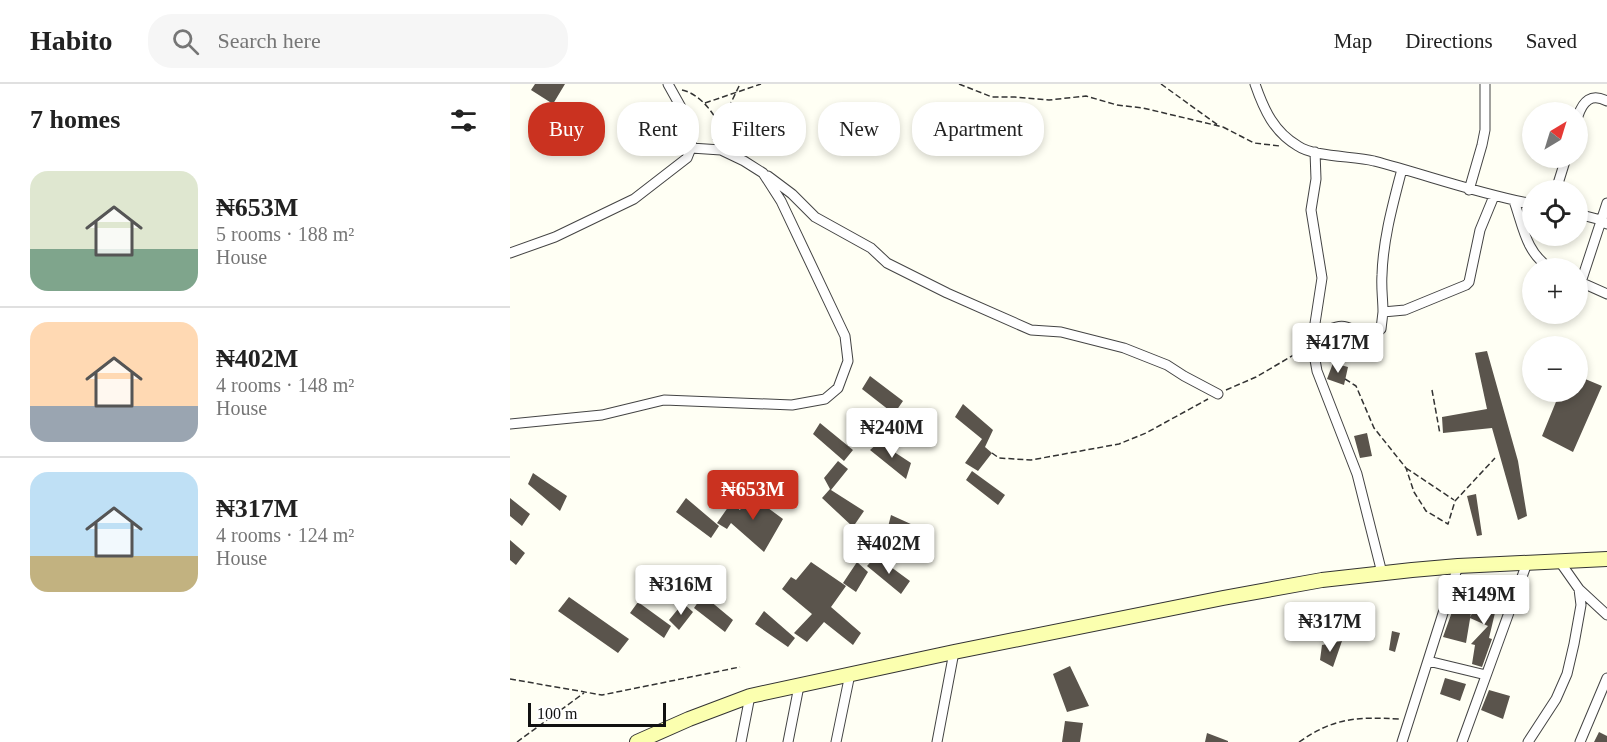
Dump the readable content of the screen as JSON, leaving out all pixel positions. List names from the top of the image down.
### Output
{
  "scale_bar": "100 m",
  "north": "top right",
  "page": {
    "header": "Habito",
    "search": "Search here",
    "nav": ["Map", "Directions", "Saved"],
    "heading": "7 homes",
    "map_buttons": ["+", "−"],
    "chip": [
      "Buy",
      "Rent",
      "Filters",
      "New",
      "Apartment"
    ],
    "list": [
      {
        "name": "₦653M",
        "note": "5 rooms · 188 m² · House"
      },
      {
        "name": "₦402M",
        "note": "4 rooms · 148 m² · House"
      },
      {
        "name": "₦317M",
        "note": "4 rooms · 124 m² · House"
      }
    ],
    "price": [
      "₦417M",
      "₦240M",
      "₦653M",
      "₦402M",
      "₦316M",
      "₦149M",
      "₦317M"
    ],
    "scale": "100 m"
  }
}
